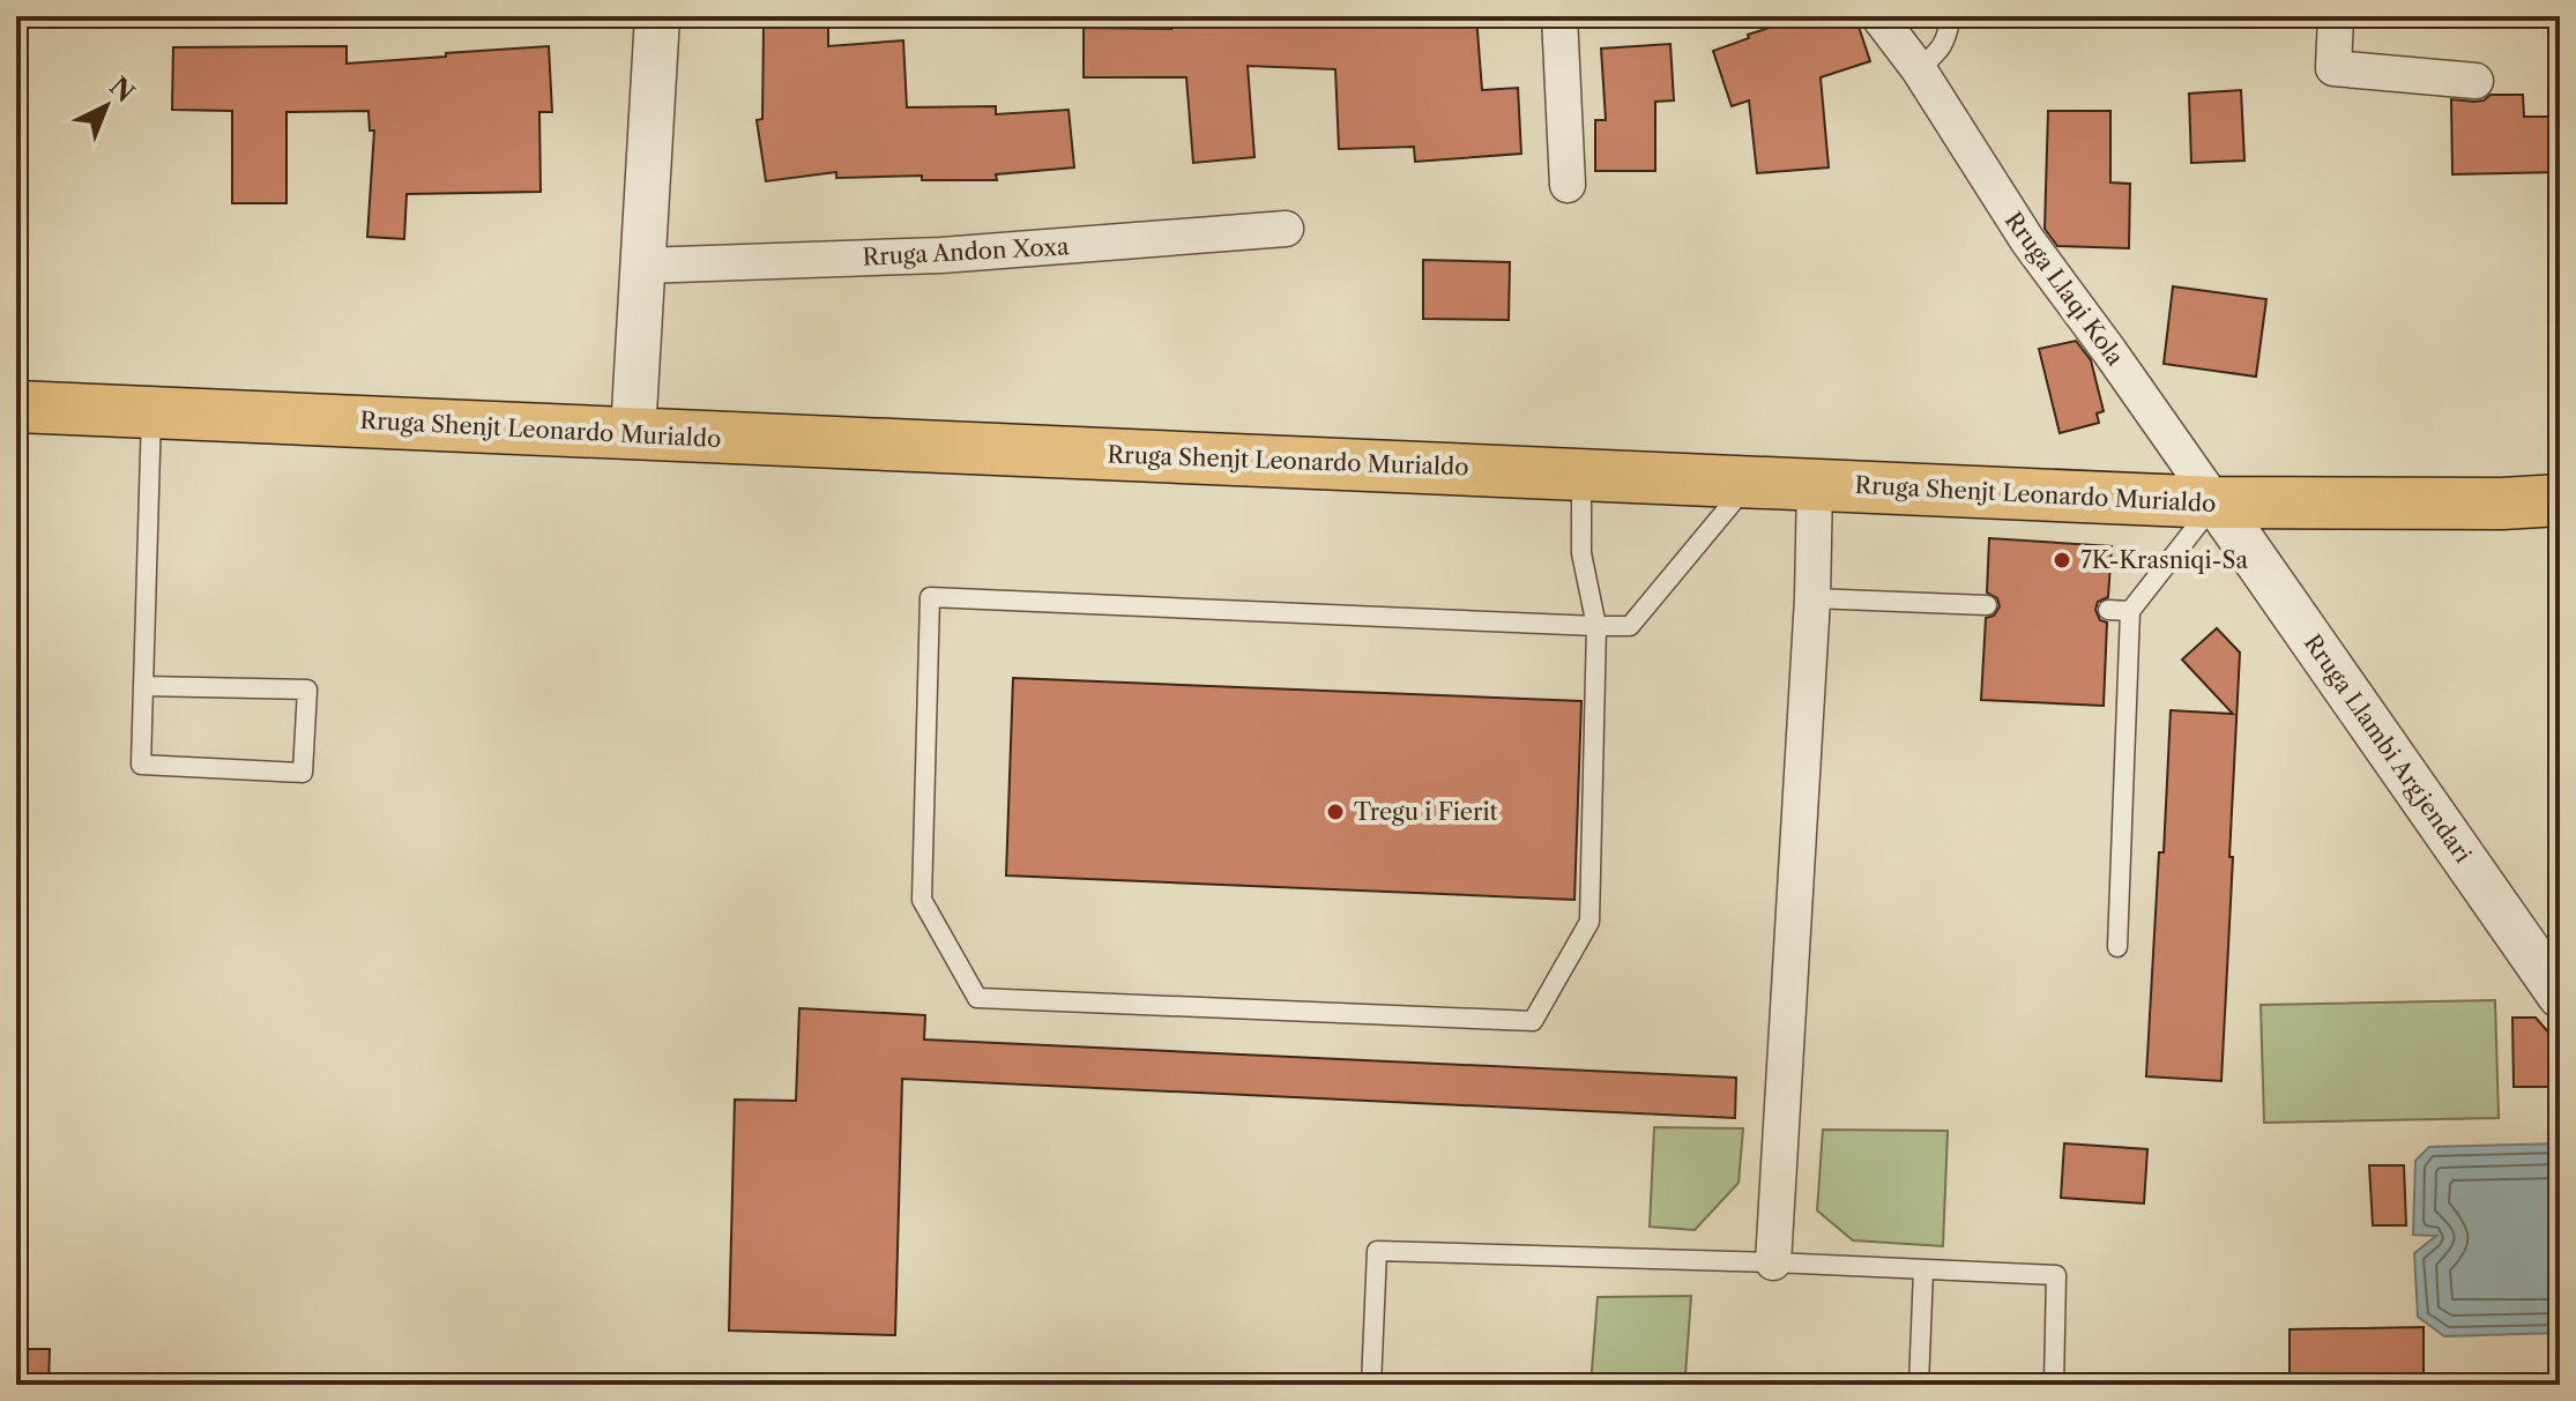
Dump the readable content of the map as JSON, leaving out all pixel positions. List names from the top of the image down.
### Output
{
  "streets": {
    "main road": ["Rruga Shenjt Leonardo Murialdo"],
    "street": ["Rruga Andon Xoxa", "Rruga Llaqi Kola", "Rruga Llambi Argjendari"]
  },
  "crossings": [
    ["Rruga Llaqi Kola", "Rruga Shenjt Leonardo Murialdo"],
    ["Rruga Llaqi Kola", "Rruga Llambi Argjendari"],
    ["Rruga Shenjt Leonardo Murialdo", "Rruga Llambi Argjendari"]
  ],
  "places": ["7K-Krasniqi-Sa", "Tregu i Fierit"],
  "north": "top right"
}
